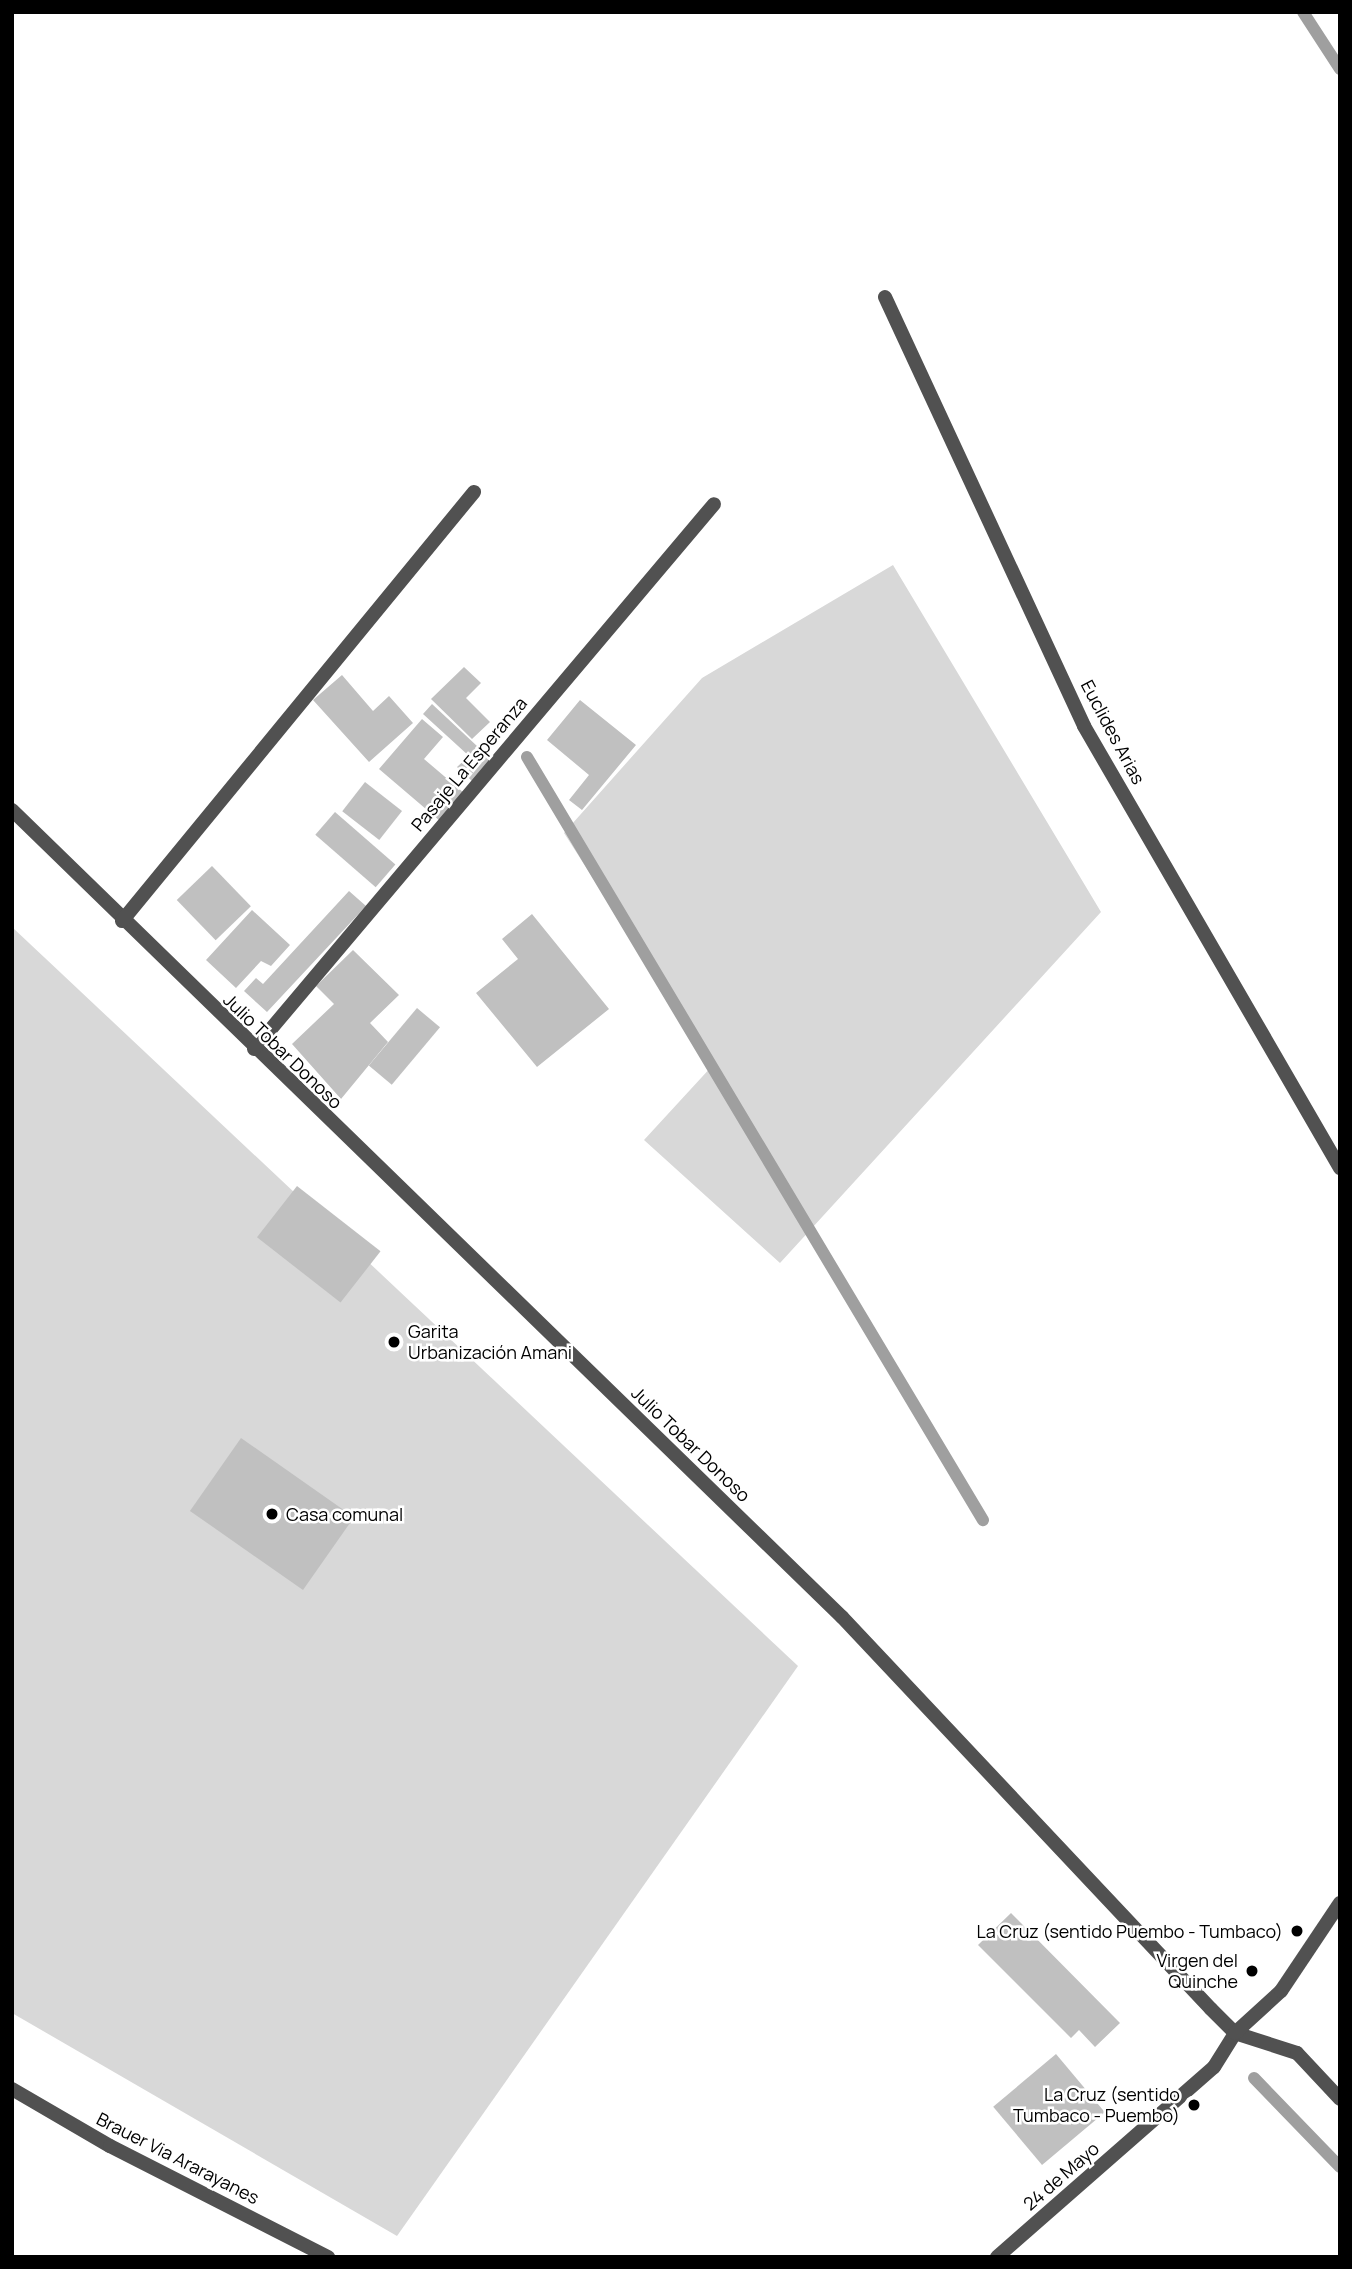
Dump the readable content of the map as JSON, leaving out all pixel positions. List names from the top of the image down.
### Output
{
  "streets": {
    "street": [
      "Euclides Arias",
      "Pasaje La Esperanza",
      "Julio Tobar Donoso",
      "Brauer Via Ararayanes",
      "24 de Mayo"
    ]
  },
  "crossings": [
    ["Pasaje La Esperanza", "Julio Tobar Donoso"],
    ["Julio Tobar Donoso", "24 de Mayo"]
  ],
  "places": [
    "Garita Urbanización Amani",
    "Casa comunal",
    "La Cruz (sentido Puembo - Tumbaco)",
    "Virgen del Quinche",
    "La Cruz (sentido Tumbaco - Puembo)"
  ]
}
